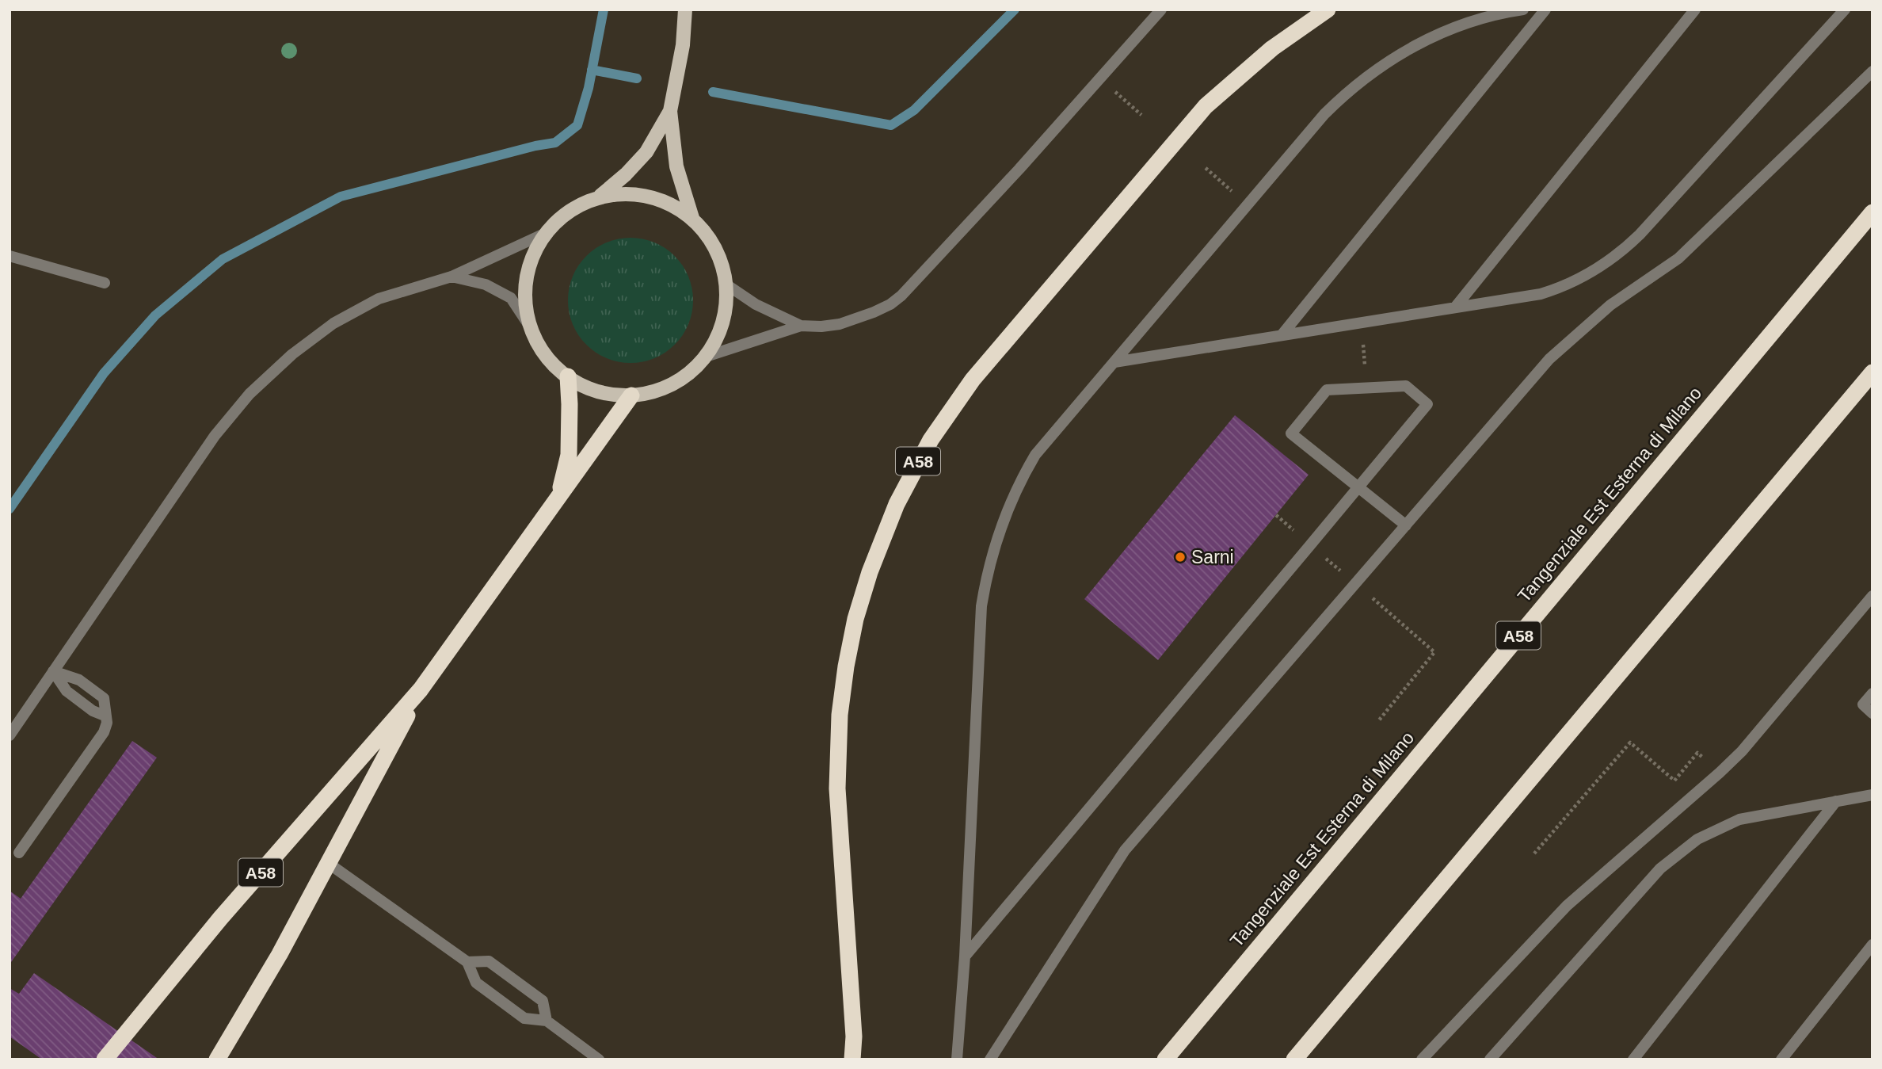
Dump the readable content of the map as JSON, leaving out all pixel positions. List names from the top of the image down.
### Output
{
  "streets": {
    "highway": ["A58", "Tangenziale Est Esterna di Milano"]
  },
  "places": ["Sarni"]
}
